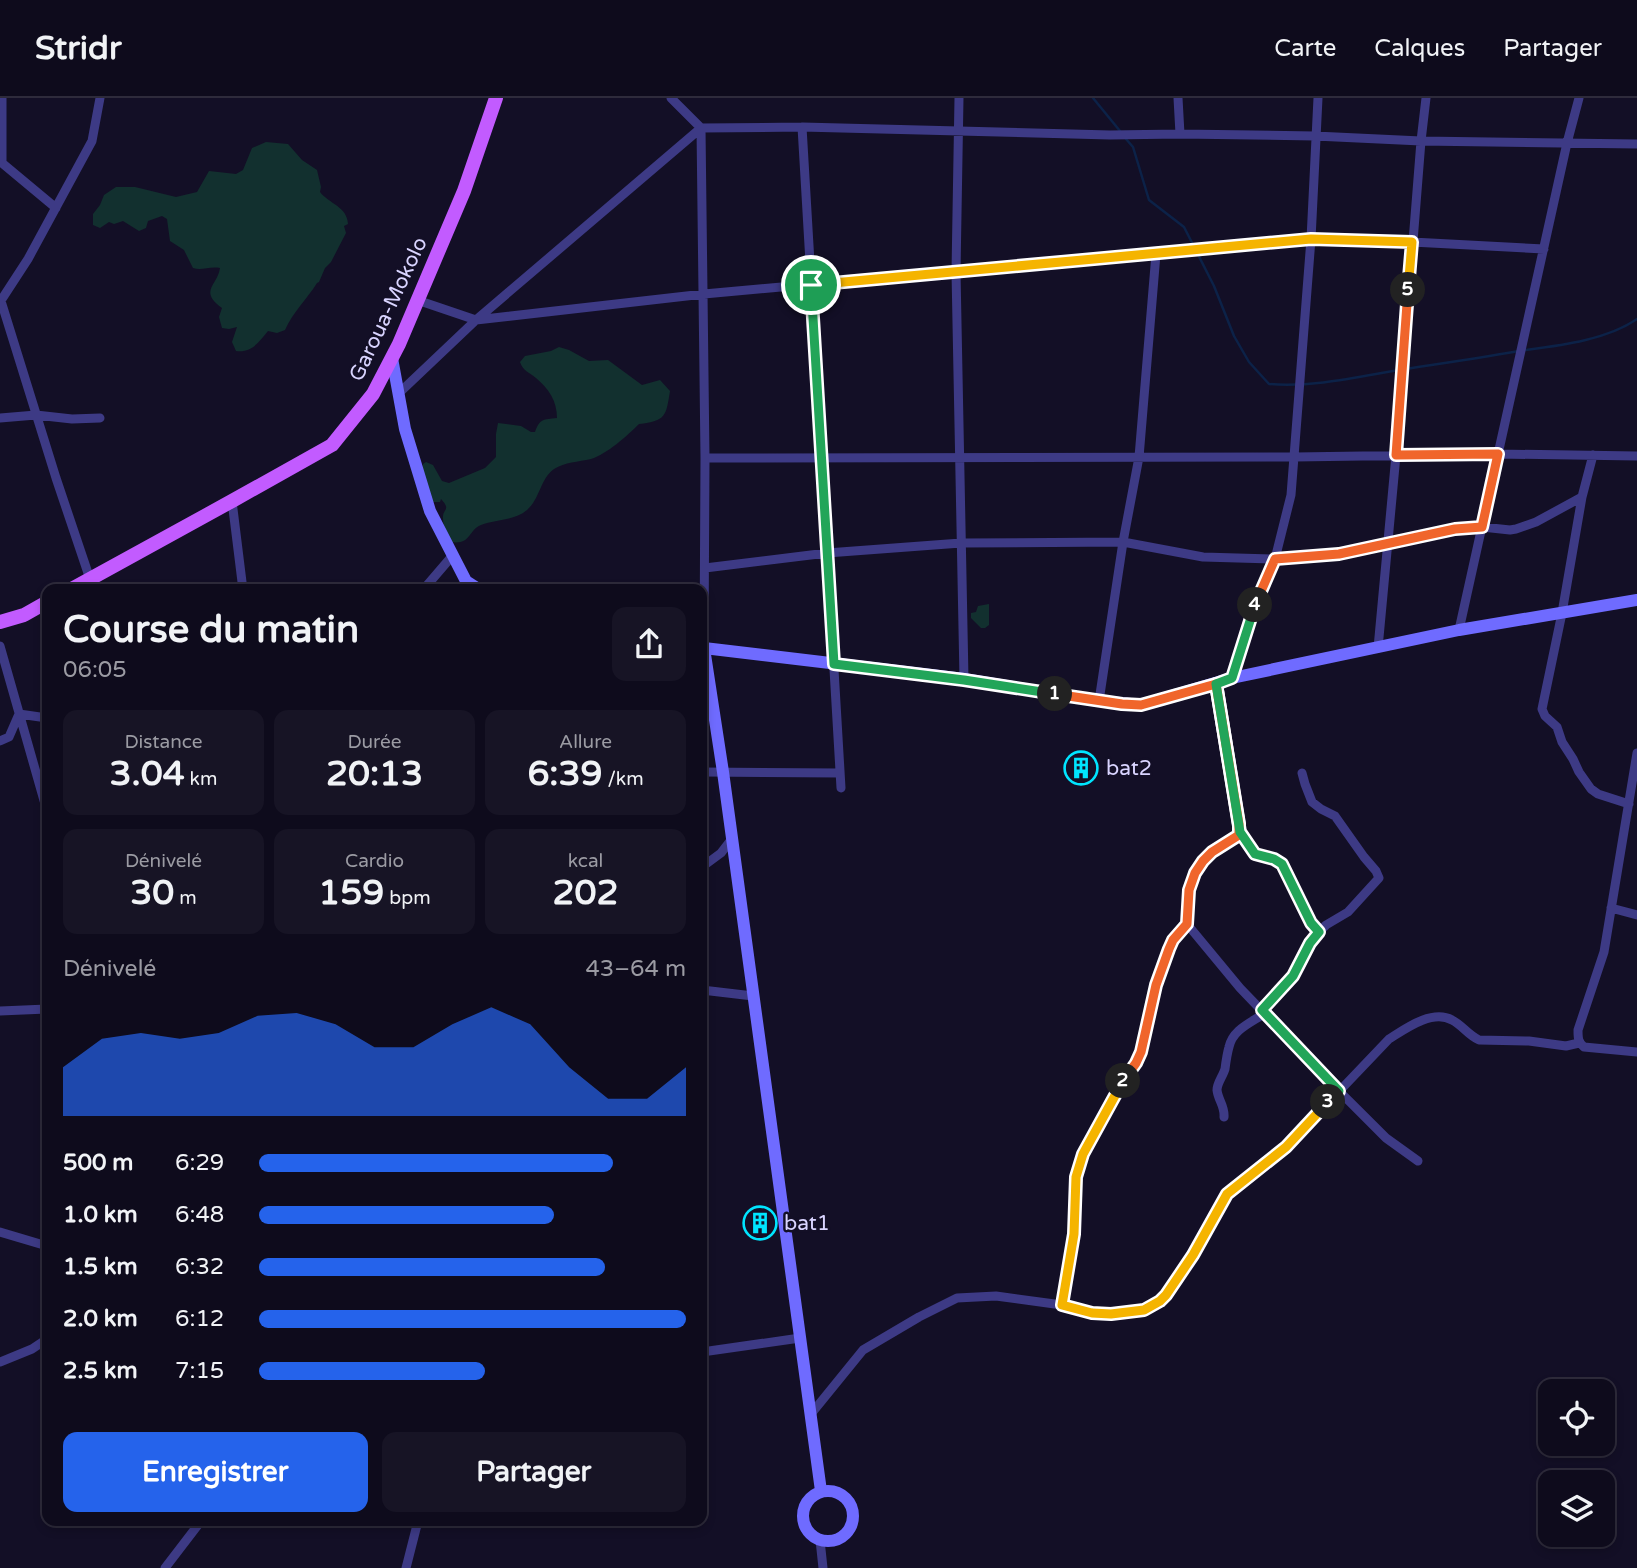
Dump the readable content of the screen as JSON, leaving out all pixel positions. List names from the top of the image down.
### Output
{
  "streets": {
    "main road": ["Garoua-Mokolo"]
  },
  "places": {
    "building": ["bat2", "bat1"]
  },
  "page": {
    "header": "Stridr",
    "nav": ["Carte", "Calques", "Partager"],
    "pins": [
      "5",
      "4",
      "1",
      "2",
      "3"
    ],
    "heading": ["Course du matin", "06:05"],
    "stats": [
      ["Distance", "3.04 km"],
      ["Durée", "20:13"],
      ["Allure", "6:39 /km"],
      ["Dénivelé", "30 m"],
      ["Cardio", "159 bpm"],
      ["kcal", "202"]
    ],
    "chart": ["Dénivelé", "43–64 m"],
    "list": [
      {
        "name": "500 m",
        "note": "6:29"
      },
      {
        "name": "1.0 km",
        "note": "6:48"
      },
      {
        "name": "1.5 km",
        "note": "6:32"
      },
      {
        "name": "2.0 km",
        "note": "6:12"
      },
      {
        "name": "2.5 km",
        "note": "7:15"
      }
    ],
    "buttons": ["Enregistrer", "Partager"]
  }
}
